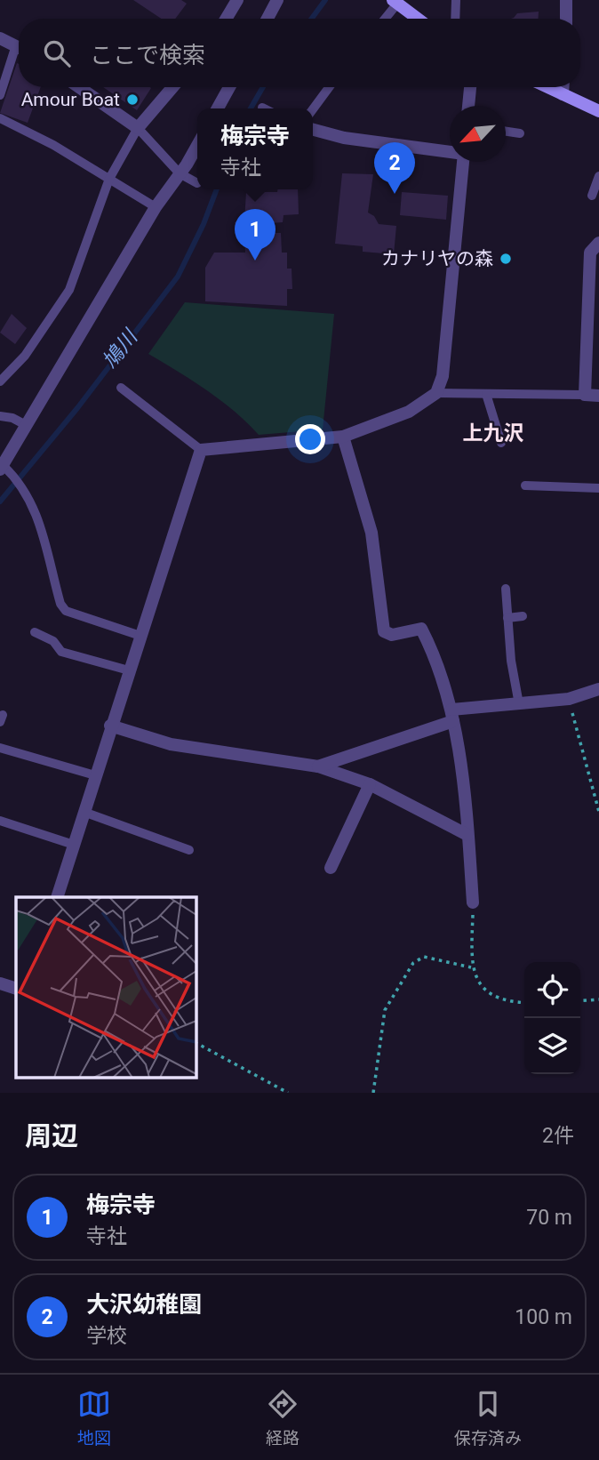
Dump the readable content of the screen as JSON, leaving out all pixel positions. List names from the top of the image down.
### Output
{
  "districts": ["上九沢"],
  "water": ["鳩川"],
  "places": ["Amour Boat", "カナリヤの森"],
  "north": "bottom left",
  "page": {
    "search": "ここで検索",
    "popup": ["梅宗寺", "寺社"],
    "pins": ["2", "1"],
    "heading": ["周辺", "2件"],
    "list": [
      {
        "mark": "1",
        "name": "梅宗寺",
        "note": "寺社",
        "value": "70 m"
      },
      {
        "mark": "2",
        "name": "大沢幼稚園",
        "note": "学校",
        "value": "100 m"
      }
    ],
    "nav": ["地図", "経路", "保存済み"]
  }
}
